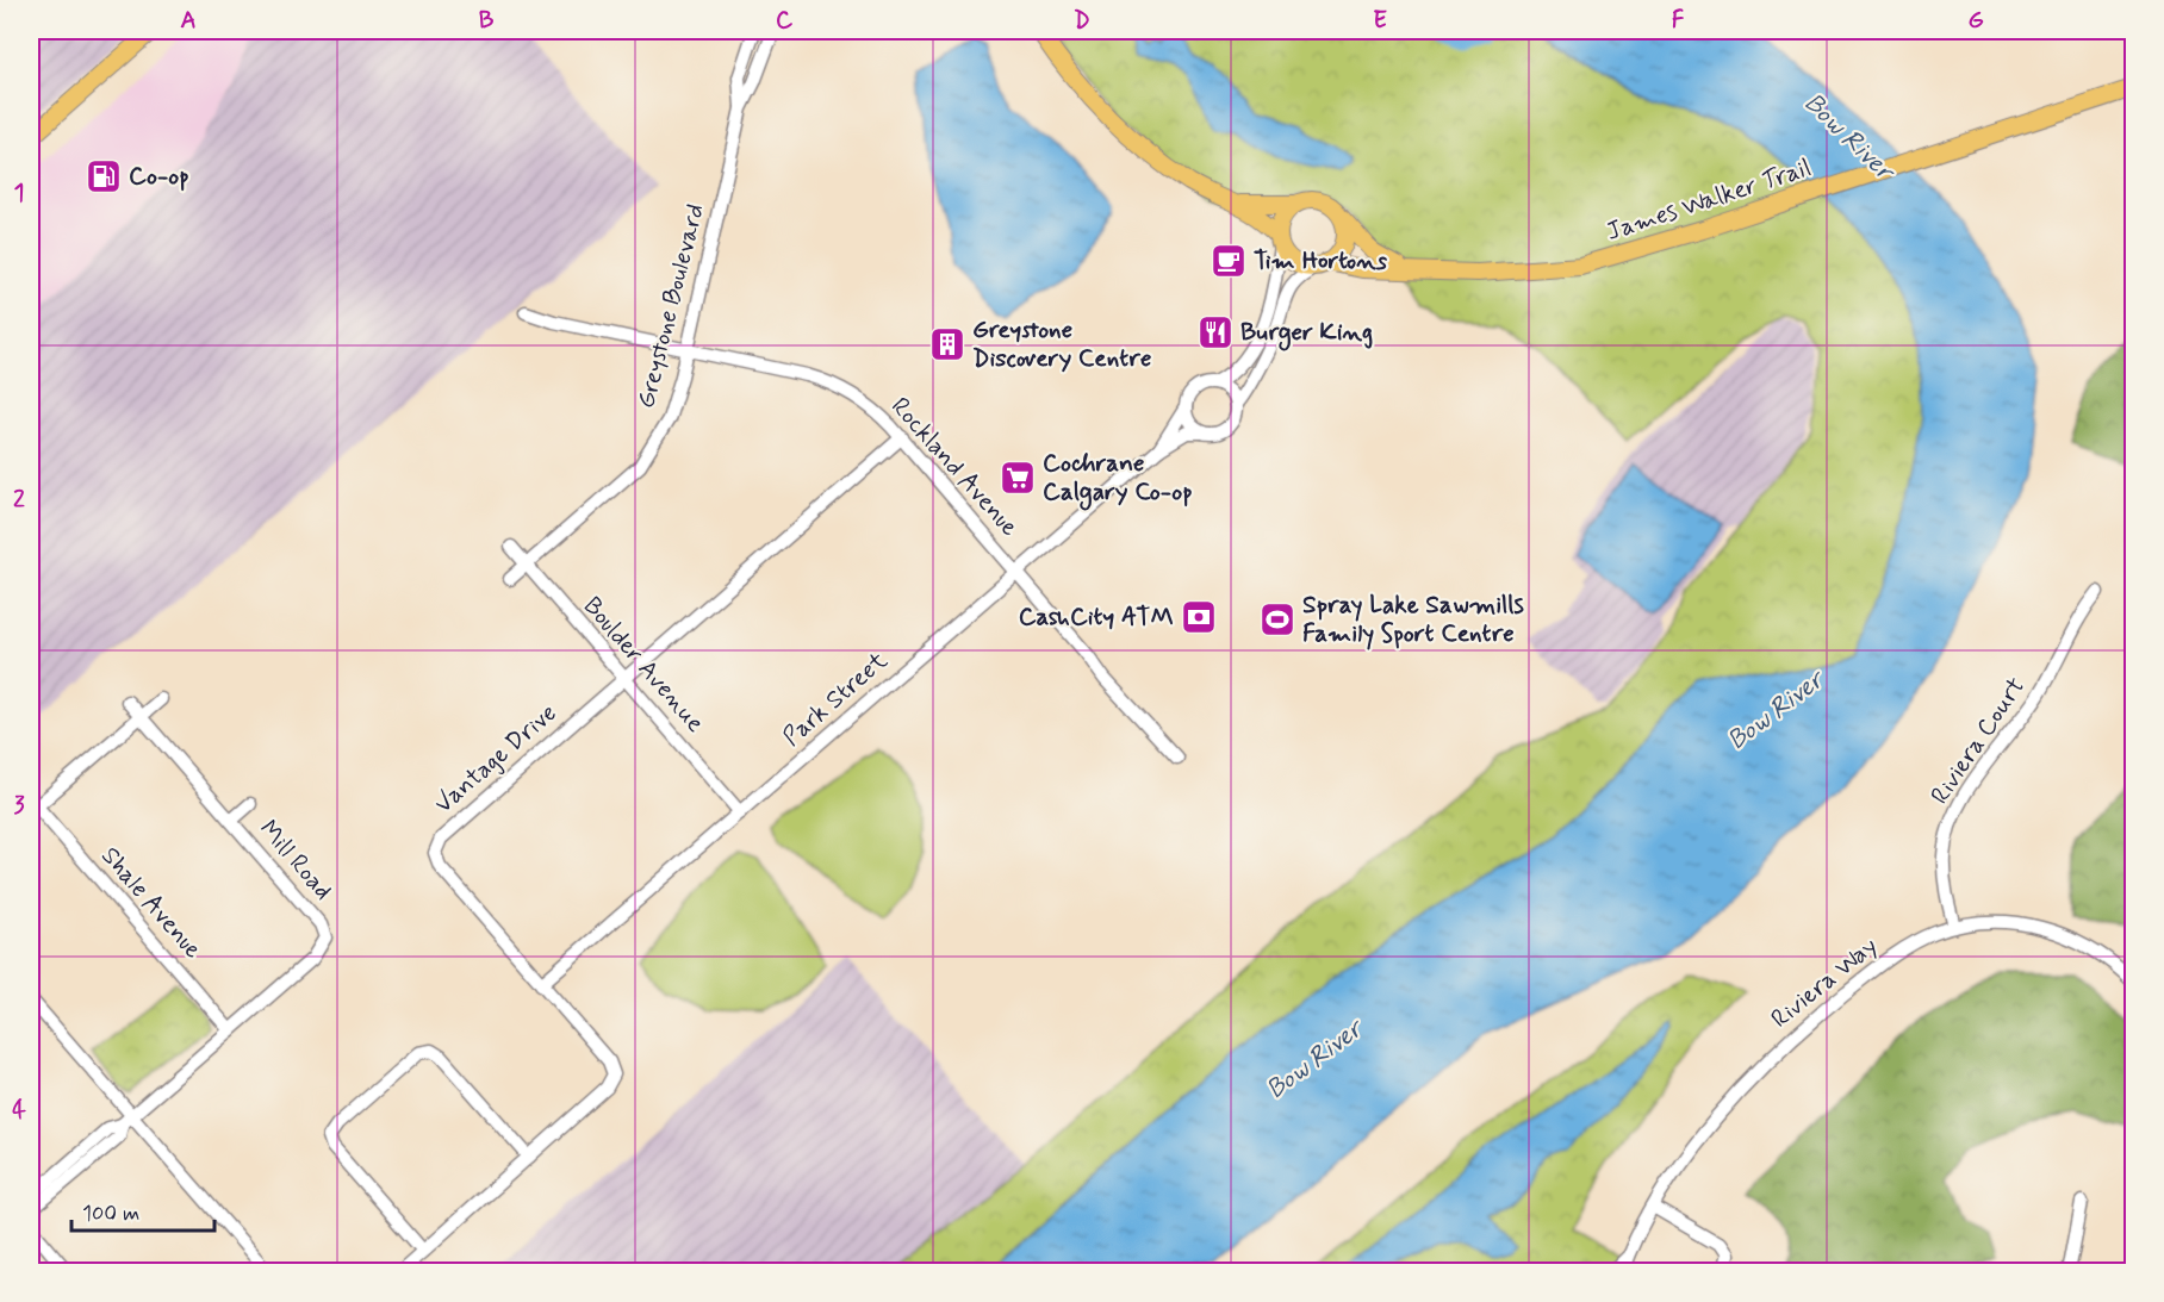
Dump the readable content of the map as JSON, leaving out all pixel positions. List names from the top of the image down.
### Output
{
  "streets": {
    "main road": ["James Walker Trail"],
    "street": [
      "Greystone Boulevard",
      "Rockland Avenue",
      "Boulder Avenue",
      "Park Street",
      "Riviera Court",
      "Vantage Drive",
      "Mill Road",
      "Shale Avenue",
      "Riviera Way"
    ]
  },
  "crossings": [
    ["Greystone Boulevard", "Rockland Avenue"],
    ["Greystone Boulevard", "Boulder Avenue"],
    ["Rockland Avenue", "Park Street"],
    ["Rockland Avenue", "Vantage Drive"],
    ["Boulder Avenue", "Park Street"],
    ["Boulder Avenue", "Vantage Drive"],
    ["Park Street", "Vantage Drive"],
    ["Riviera Court", "Riviera Way"],
    ["Mill Road", "Shale Avenue"]
  ],
  "water": ["Bow River"],
  "places": {
    "fuel station": ["Co-op"],
    "cafe": ["Tim Hortons"],
    "restaurant": ["Burger King"],
    "building": ["Greystone Discovery Centre"],
    "supermarket": ["Cochrane Calgary Co-op"],
    "bank": ["CashCity ATM"],
    "sports": ["Spray Lake Sawmills Family Sport Centre"]
  },
  "scale_bar": "100 m",
  "grid": {
    "columns": [
      "A",
      "B",
      "C",
      "D",
      "E",
      "F",
      "G"
    ],
    "rows": [
      "1",
      "2",
      "3",
      "4"
    ]
  }
}
